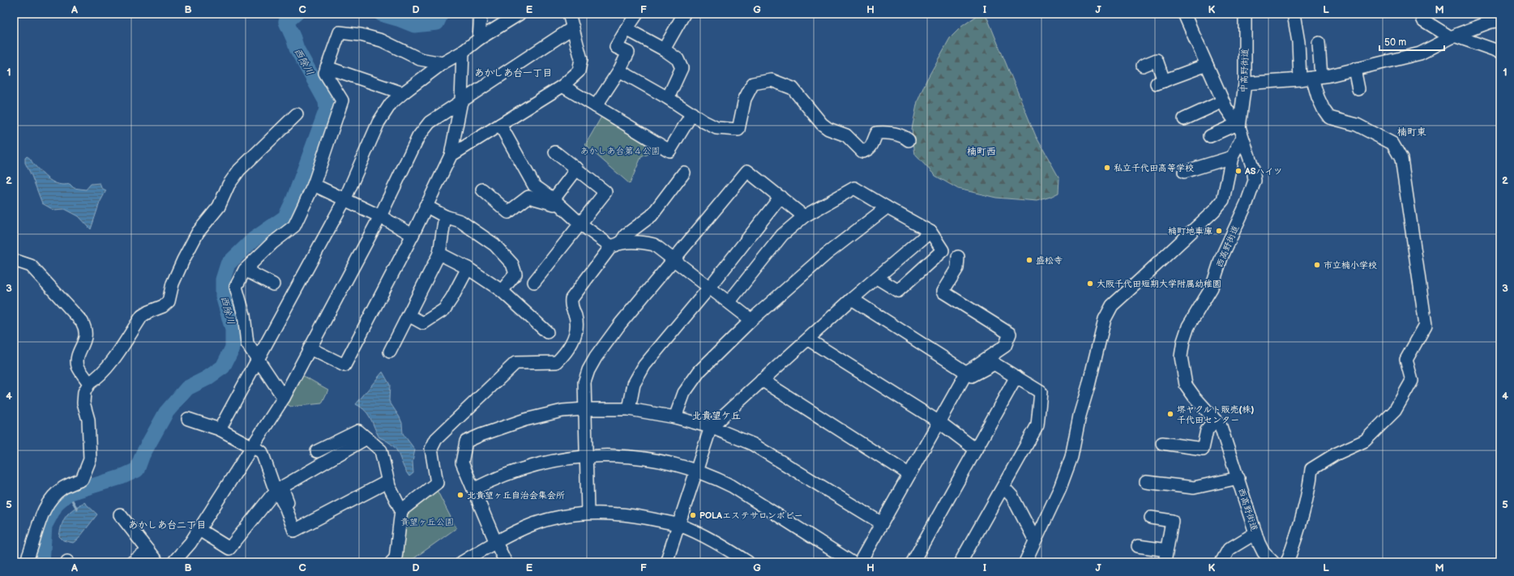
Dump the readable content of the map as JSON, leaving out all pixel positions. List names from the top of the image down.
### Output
{
  "streets": {
    "street": ["中高野街道", "西高野街道"]
  },
  "crossings": [
    ["中高野街道", "西高野街道"]
  ],
  "districts": [
    "あかしあ台一丁目",
    "楠町東",
    "楠町西",
    "北貴望ケ丘",
    "あかしあ台二丁目"
  ],
  "water": ["西除川"],
  "parks": ["あかしあ台第４公園", "貴望ヶ丘公園"],
  "places": [
    "私立千代田高等学校",
    "ASハイツ",
    "楠町地車庫",
    "盛松寺",
    "市立楠小学校",
    "大阪千代田短期大学附属幼稚園",
    "堺ヤクルト販売(株) 千代田センター",
    "北貴望ヶ丘自治会集会所",
    "POLAエステサロンポピー"
  ],
  "scale_bar": "50 m",
  "grid": {
    "columns": [
      "A",
      "B",
      "C",
      "D",
      "E",
      "F",
      "G",
      "H",
      "I",
      "J",
      "K",
      "L",
      "M"
    ],
    "rows": [
      "1",
      "2",
      "3",
      "4",
      "5"
    ]
  }
}
